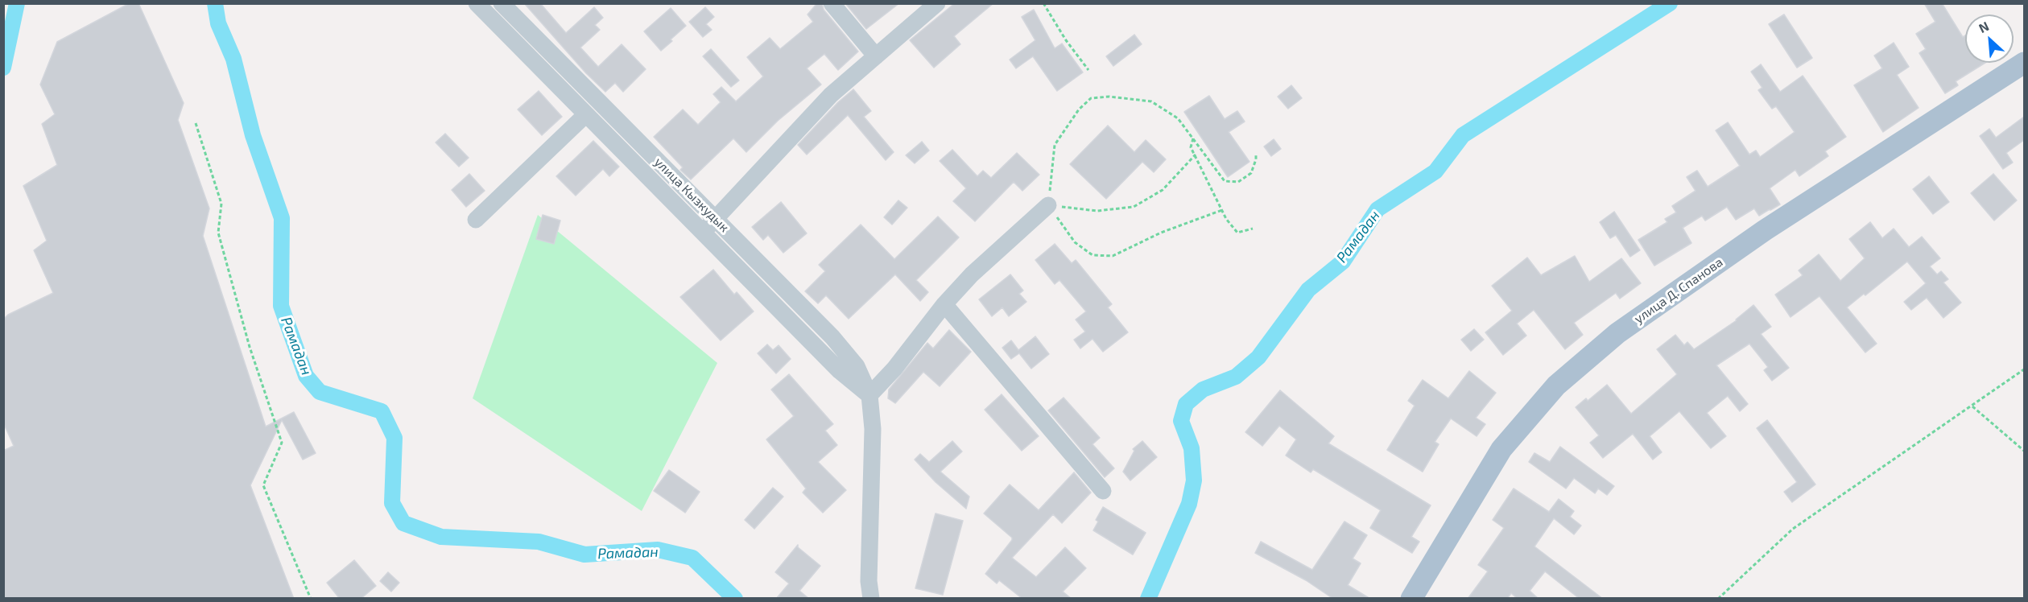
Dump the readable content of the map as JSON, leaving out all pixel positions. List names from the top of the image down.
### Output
{
  "streets": {
    "main road": ["улица Д. Спанова"],
    "street": ["улица Кызкудык"]
  },
  "water": ["Рамадан"],
  "north": "top left"
}
